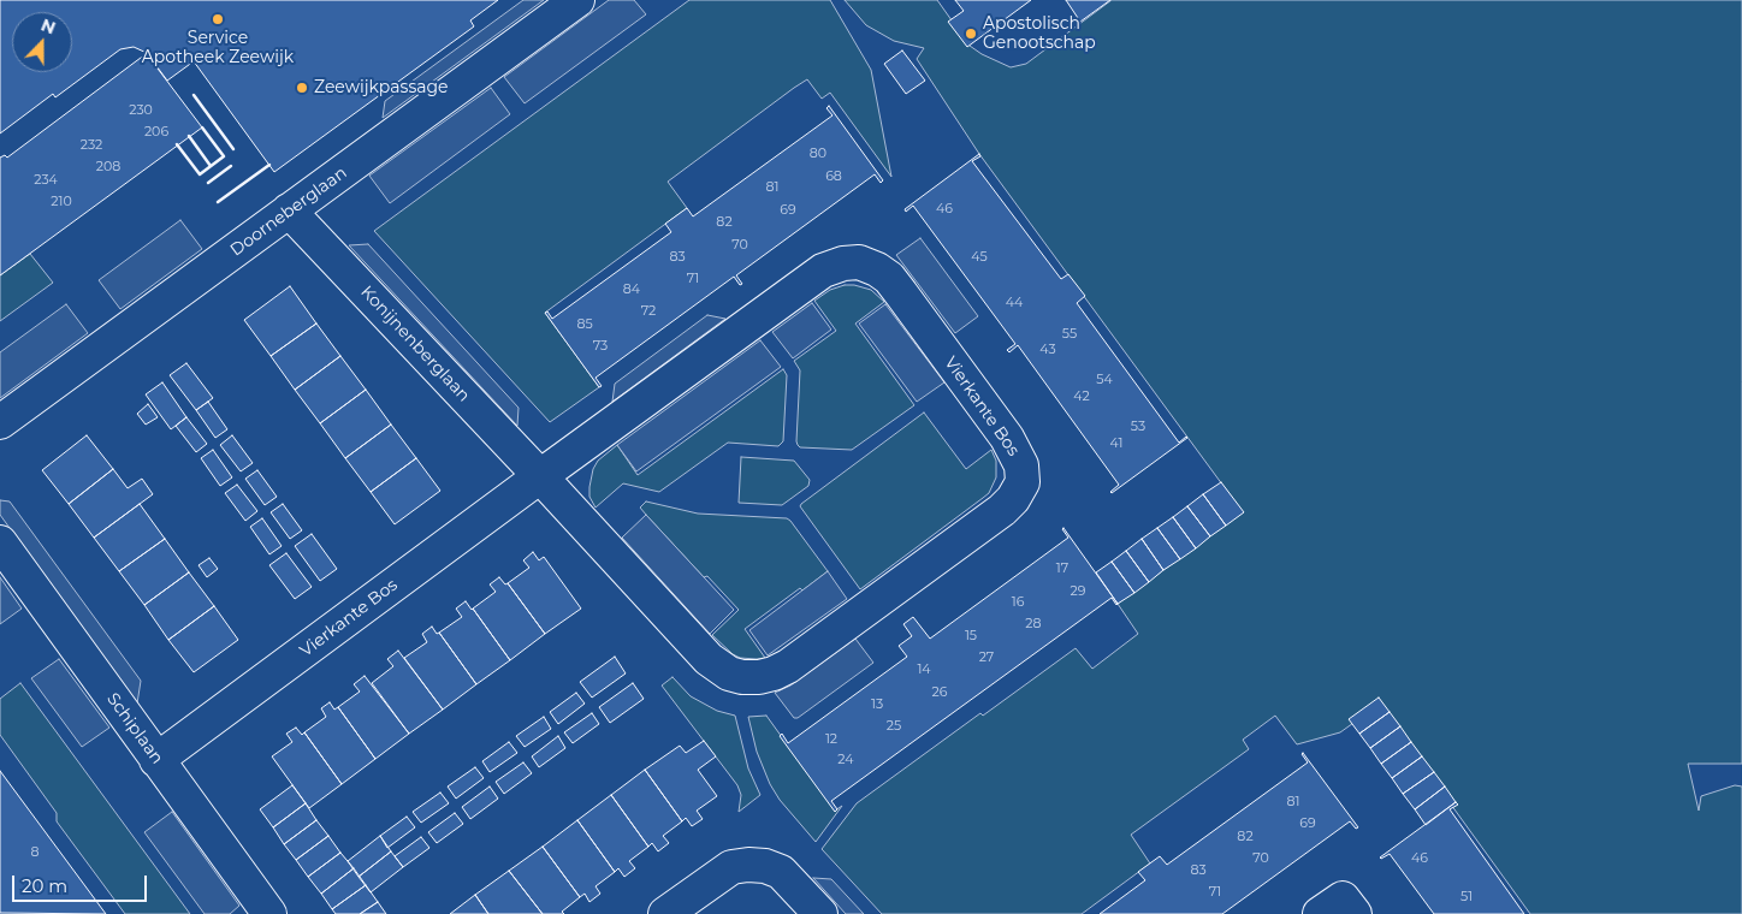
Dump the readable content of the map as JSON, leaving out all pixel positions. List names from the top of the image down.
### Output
{
  "streets": {
    "street": [
      "Doorneberglaan",
      "Konijnenberglaan",
      "Vierkante Bos",
      "Schiplaan"
    ]
  },
  "crossings": [
    ["Doorneberglaan", "Konijnenberglaan"],
    ["Konijnenberglaan", "Vierkante Bos"],
    ["Vierkante Bos", "Schiplaan"]
  ],
  "places": ["Service Apotheek Zeewijk", "Apostolisch Genootschap", "Zeewijkpassage"],
  "house_numbers": [
    "230",
    "206",
    "232",
    "80",
    "208",
    "68",
    "234",
    "81",
    "210",
    "46",
    "69",
    "82",
    "70",
    "83",
    "45",
    "71",
    "84",
    "44",
    "72",
    "85",
    "55",
    "73",
    "43",
    "54",
    "42",
    "53",
    "41",
    "17",
    "29",
    "16",
    "28",
    "15",
    "27",
    "14",
    "26",
    "13",
    "25",
    "12",
    "24",
    "81",
    "69",
    "82",
    "8",
    "70",
    "46",
    "83",
    "71",
    "51"
  ],
  "scale_bar": "20 m",
  "north": "top"
}
